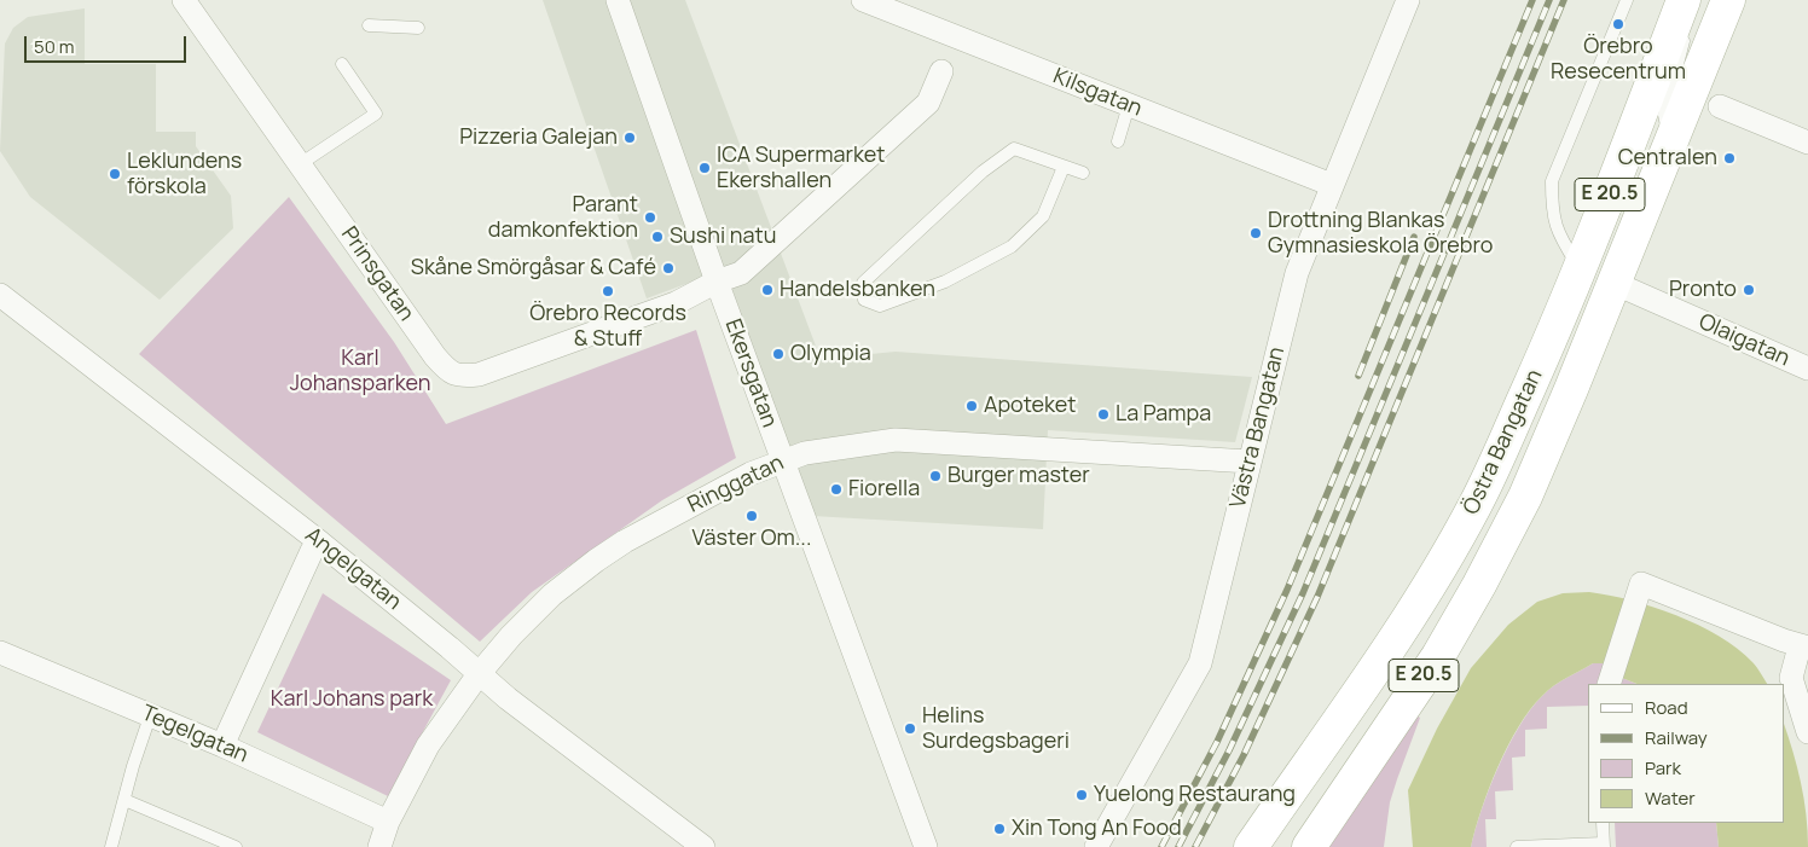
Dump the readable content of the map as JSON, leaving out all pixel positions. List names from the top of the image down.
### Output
{
  "streets": {
    "main road": ["E 20.5", "Östra Bangatan"],
    "street": [
      "Kilsgatan",
      "Prinsgatan",
      "Olaigatan",
      "Ekersgatan",
      "Västra Bangatan",
      "Ringgatan",
      "Angelgatan",
      "Tegelgatan"
    ]
  },
  "crossings": [
    ["Kilsgatan", "Västra Bangatan"],
    ["Prinsgatan", "Ekersgatan"],
    ["Olaigatan", "Östra Bangatan"],
    ["Ekersgatan", "Ringgatan"],
    ["Västra Bangatan", "Ringgatan"],
    ["Ringgatan", "Angelgatan"],
    ["Ringgatan", "Tegelgatan"]
  ],
  "parks": ["Karl Johansparken", "Karl Johans park"],
  "places": [
    "Örebro Resecentrum",
    "Pizzeria Galejan",
    "Centralen",
    "ICA Supermarket Ekershallen",
    "Leklundens förskola",
    "Parant damkonfektion",
    "Drottning Blankas Gymnasieskola Örebro",
    "Sushi natu",
    "Skåne Smörgåsar & Café",
    "Handelsbanken",
    "Pronto",
    "Örebro Records & Stuff",
    "Olympia",
    "Apoteket",
    "La Pampa",
    "Burger master",
    "Fiorella",
    "Väster Om...",
    "Helins Surdegsbageri",
    "Yuelong Restaurang",
    "Xin Tong An Food"
  ],
  "legend": [
    "Road",
    "Railway",
    "Park",
    "Water"
  ],
  "scale_bar": "50 m"
}
